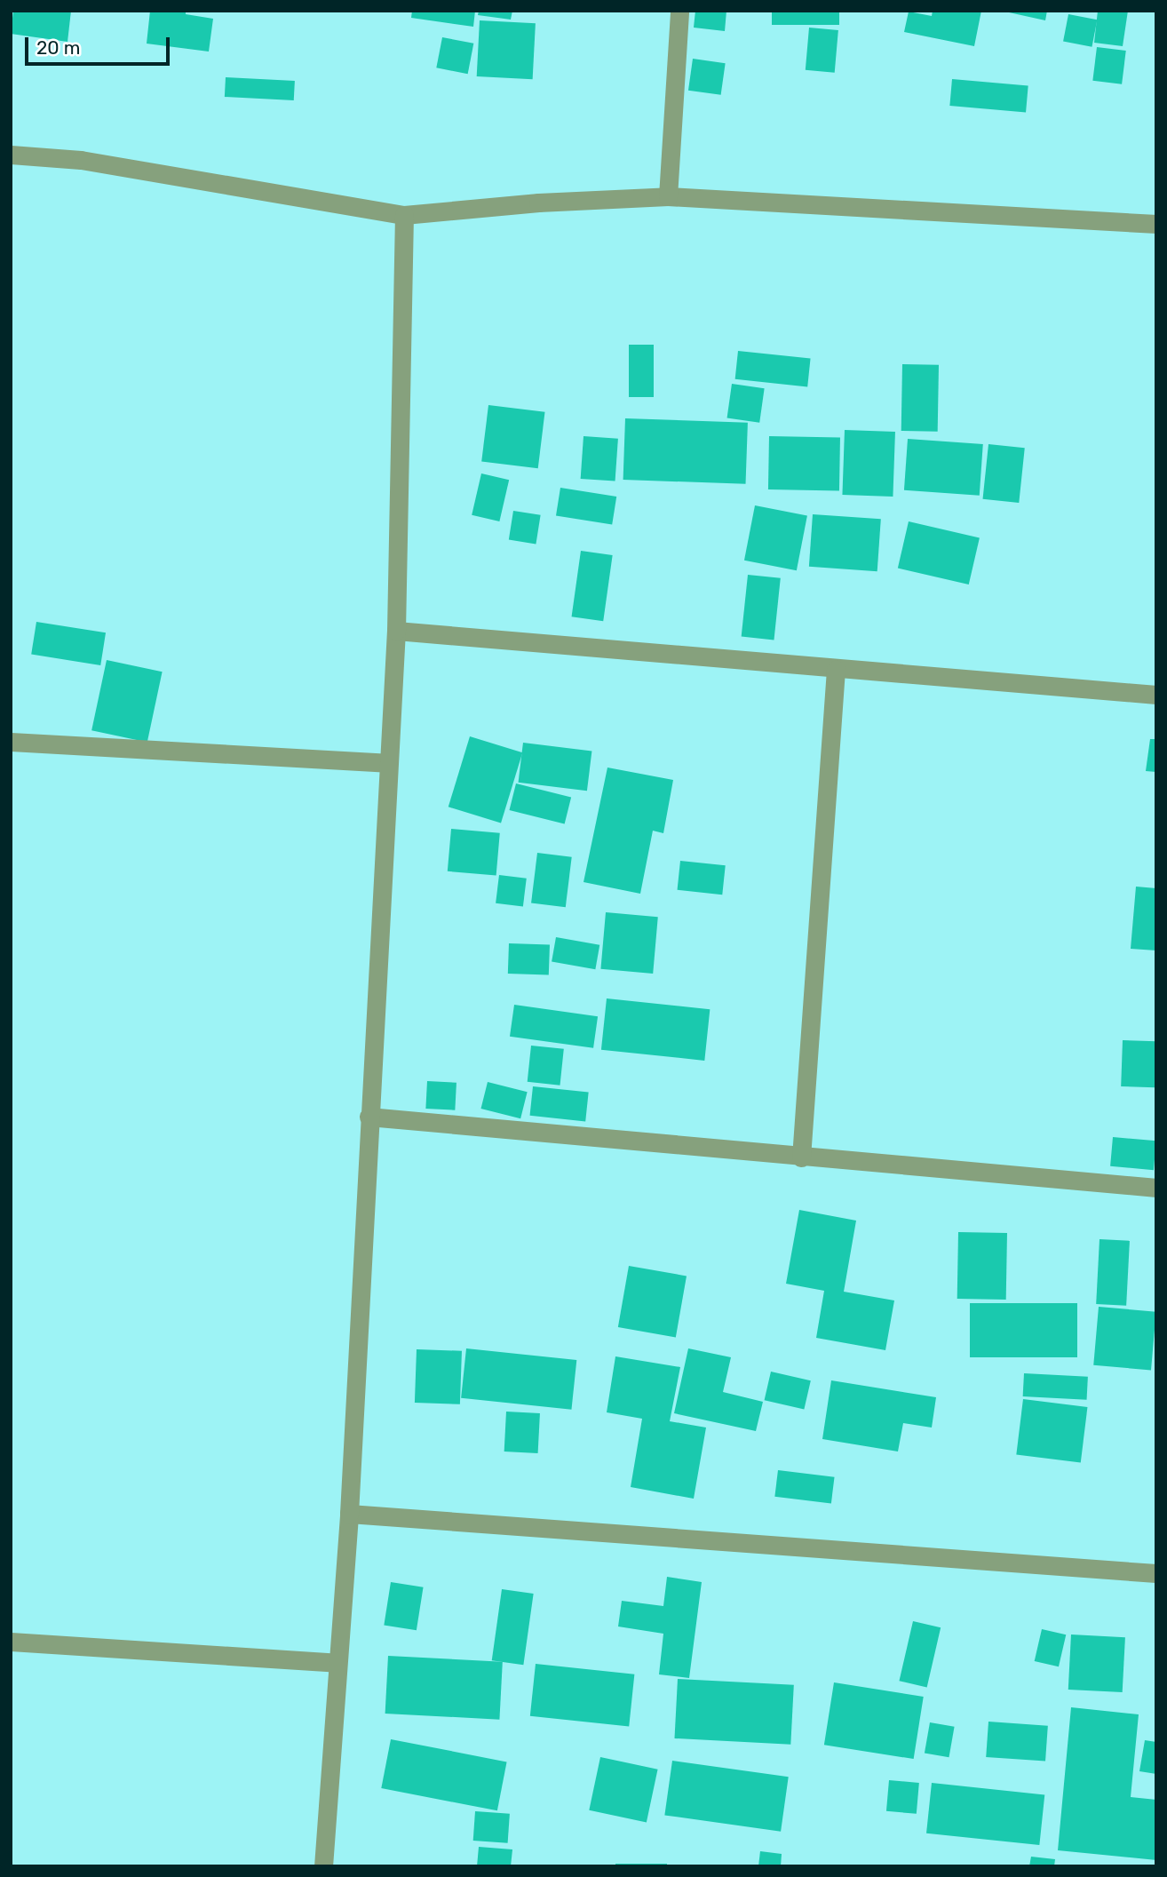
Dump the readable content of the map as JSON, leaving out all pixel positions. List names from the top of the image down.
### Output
{
  "scale_bar": "20 m"
}
